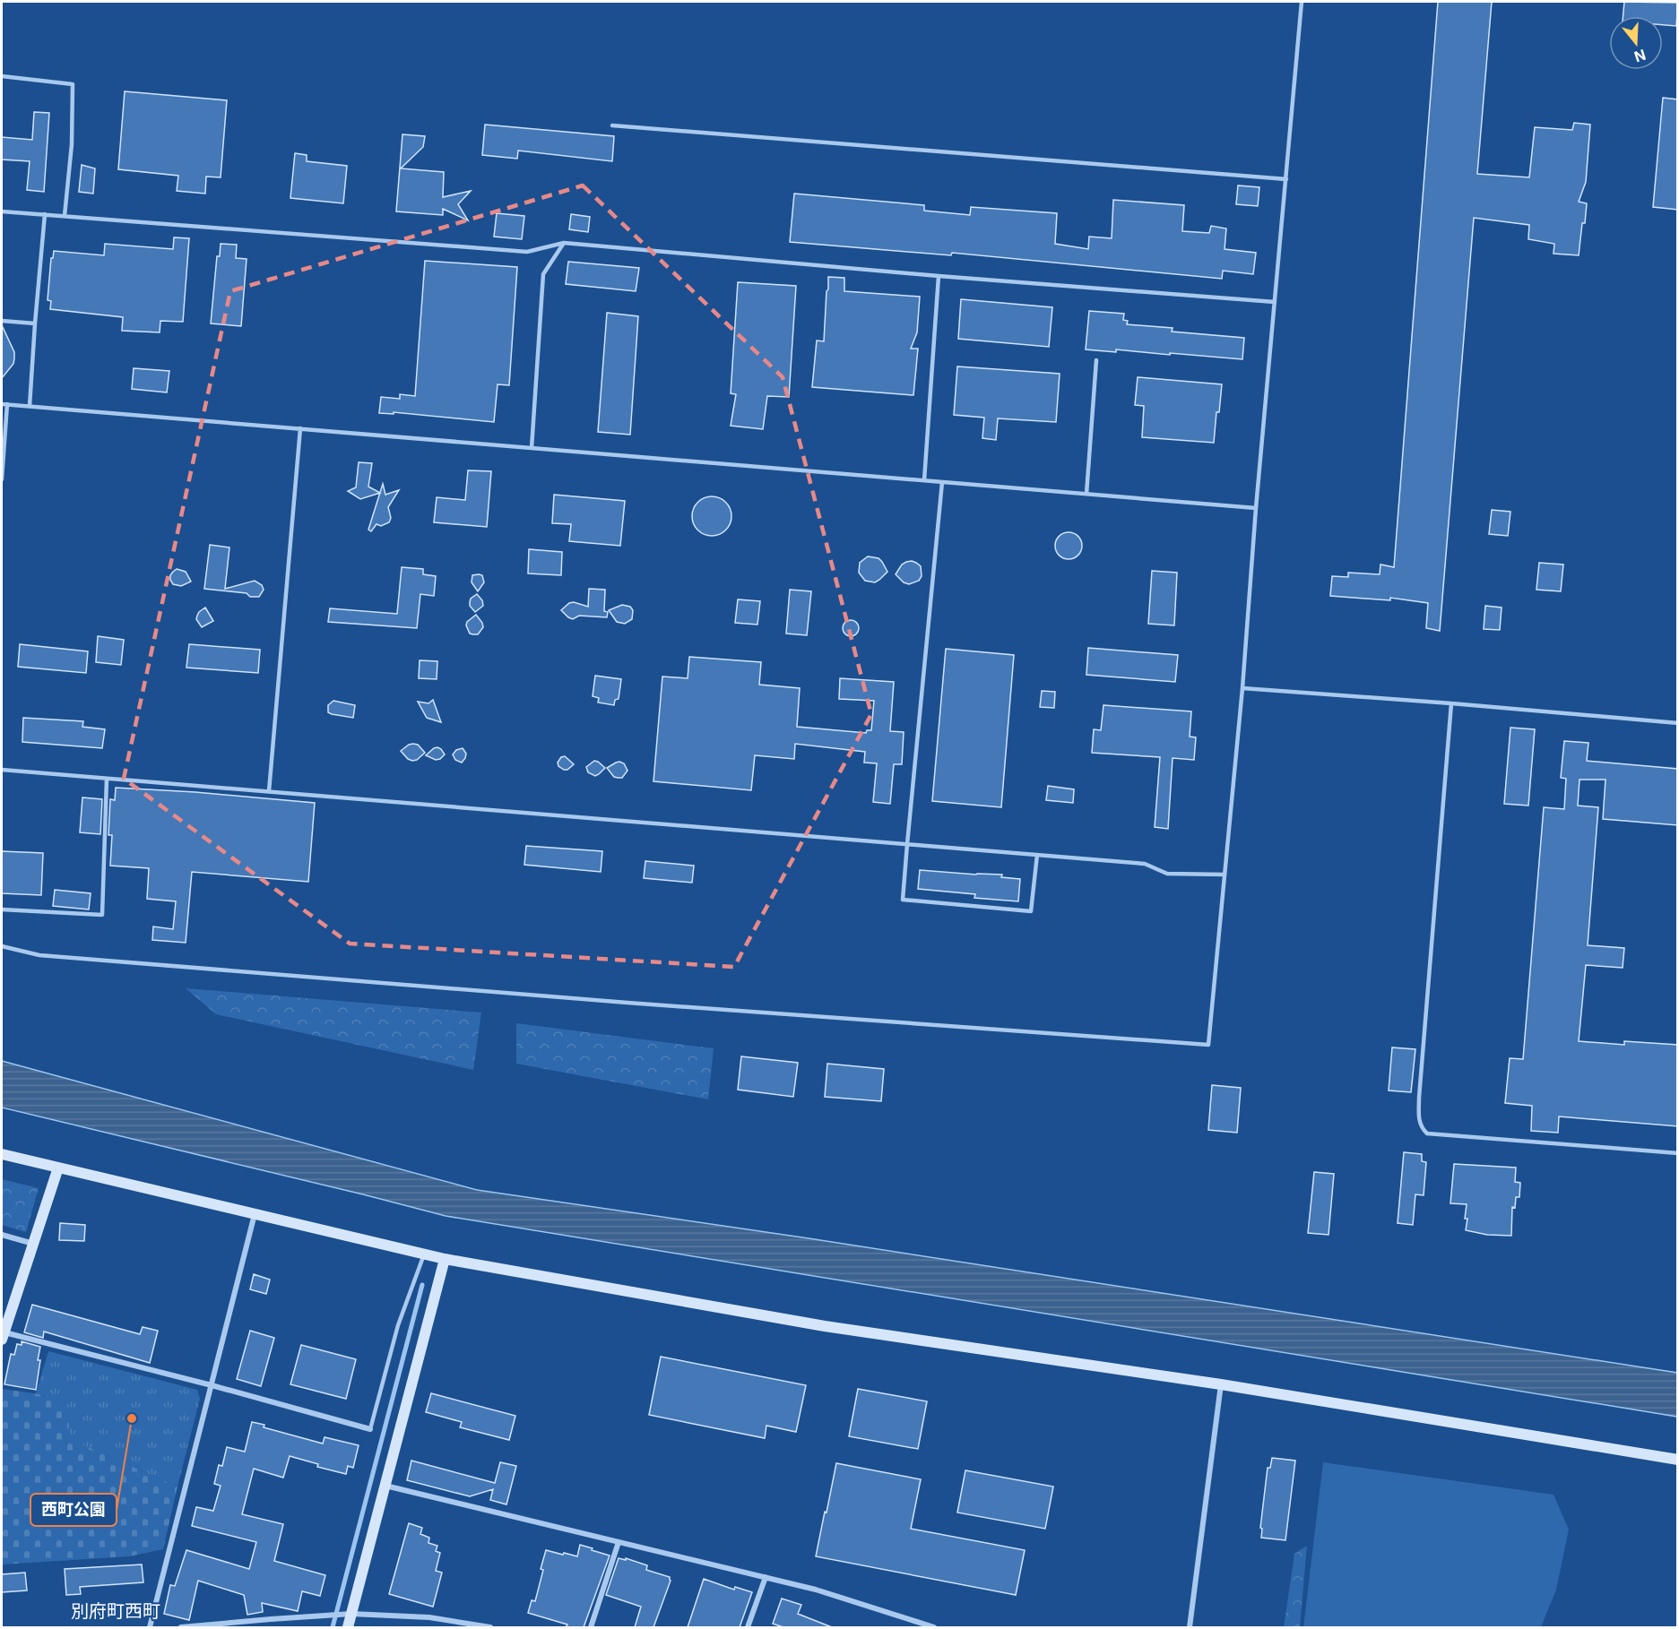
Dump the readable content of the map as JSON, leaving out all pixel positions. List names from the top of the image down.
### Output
{
  "districts": ["別府町西町"],
  "places": ["西町公園"],
  "north": "bottom"
}
